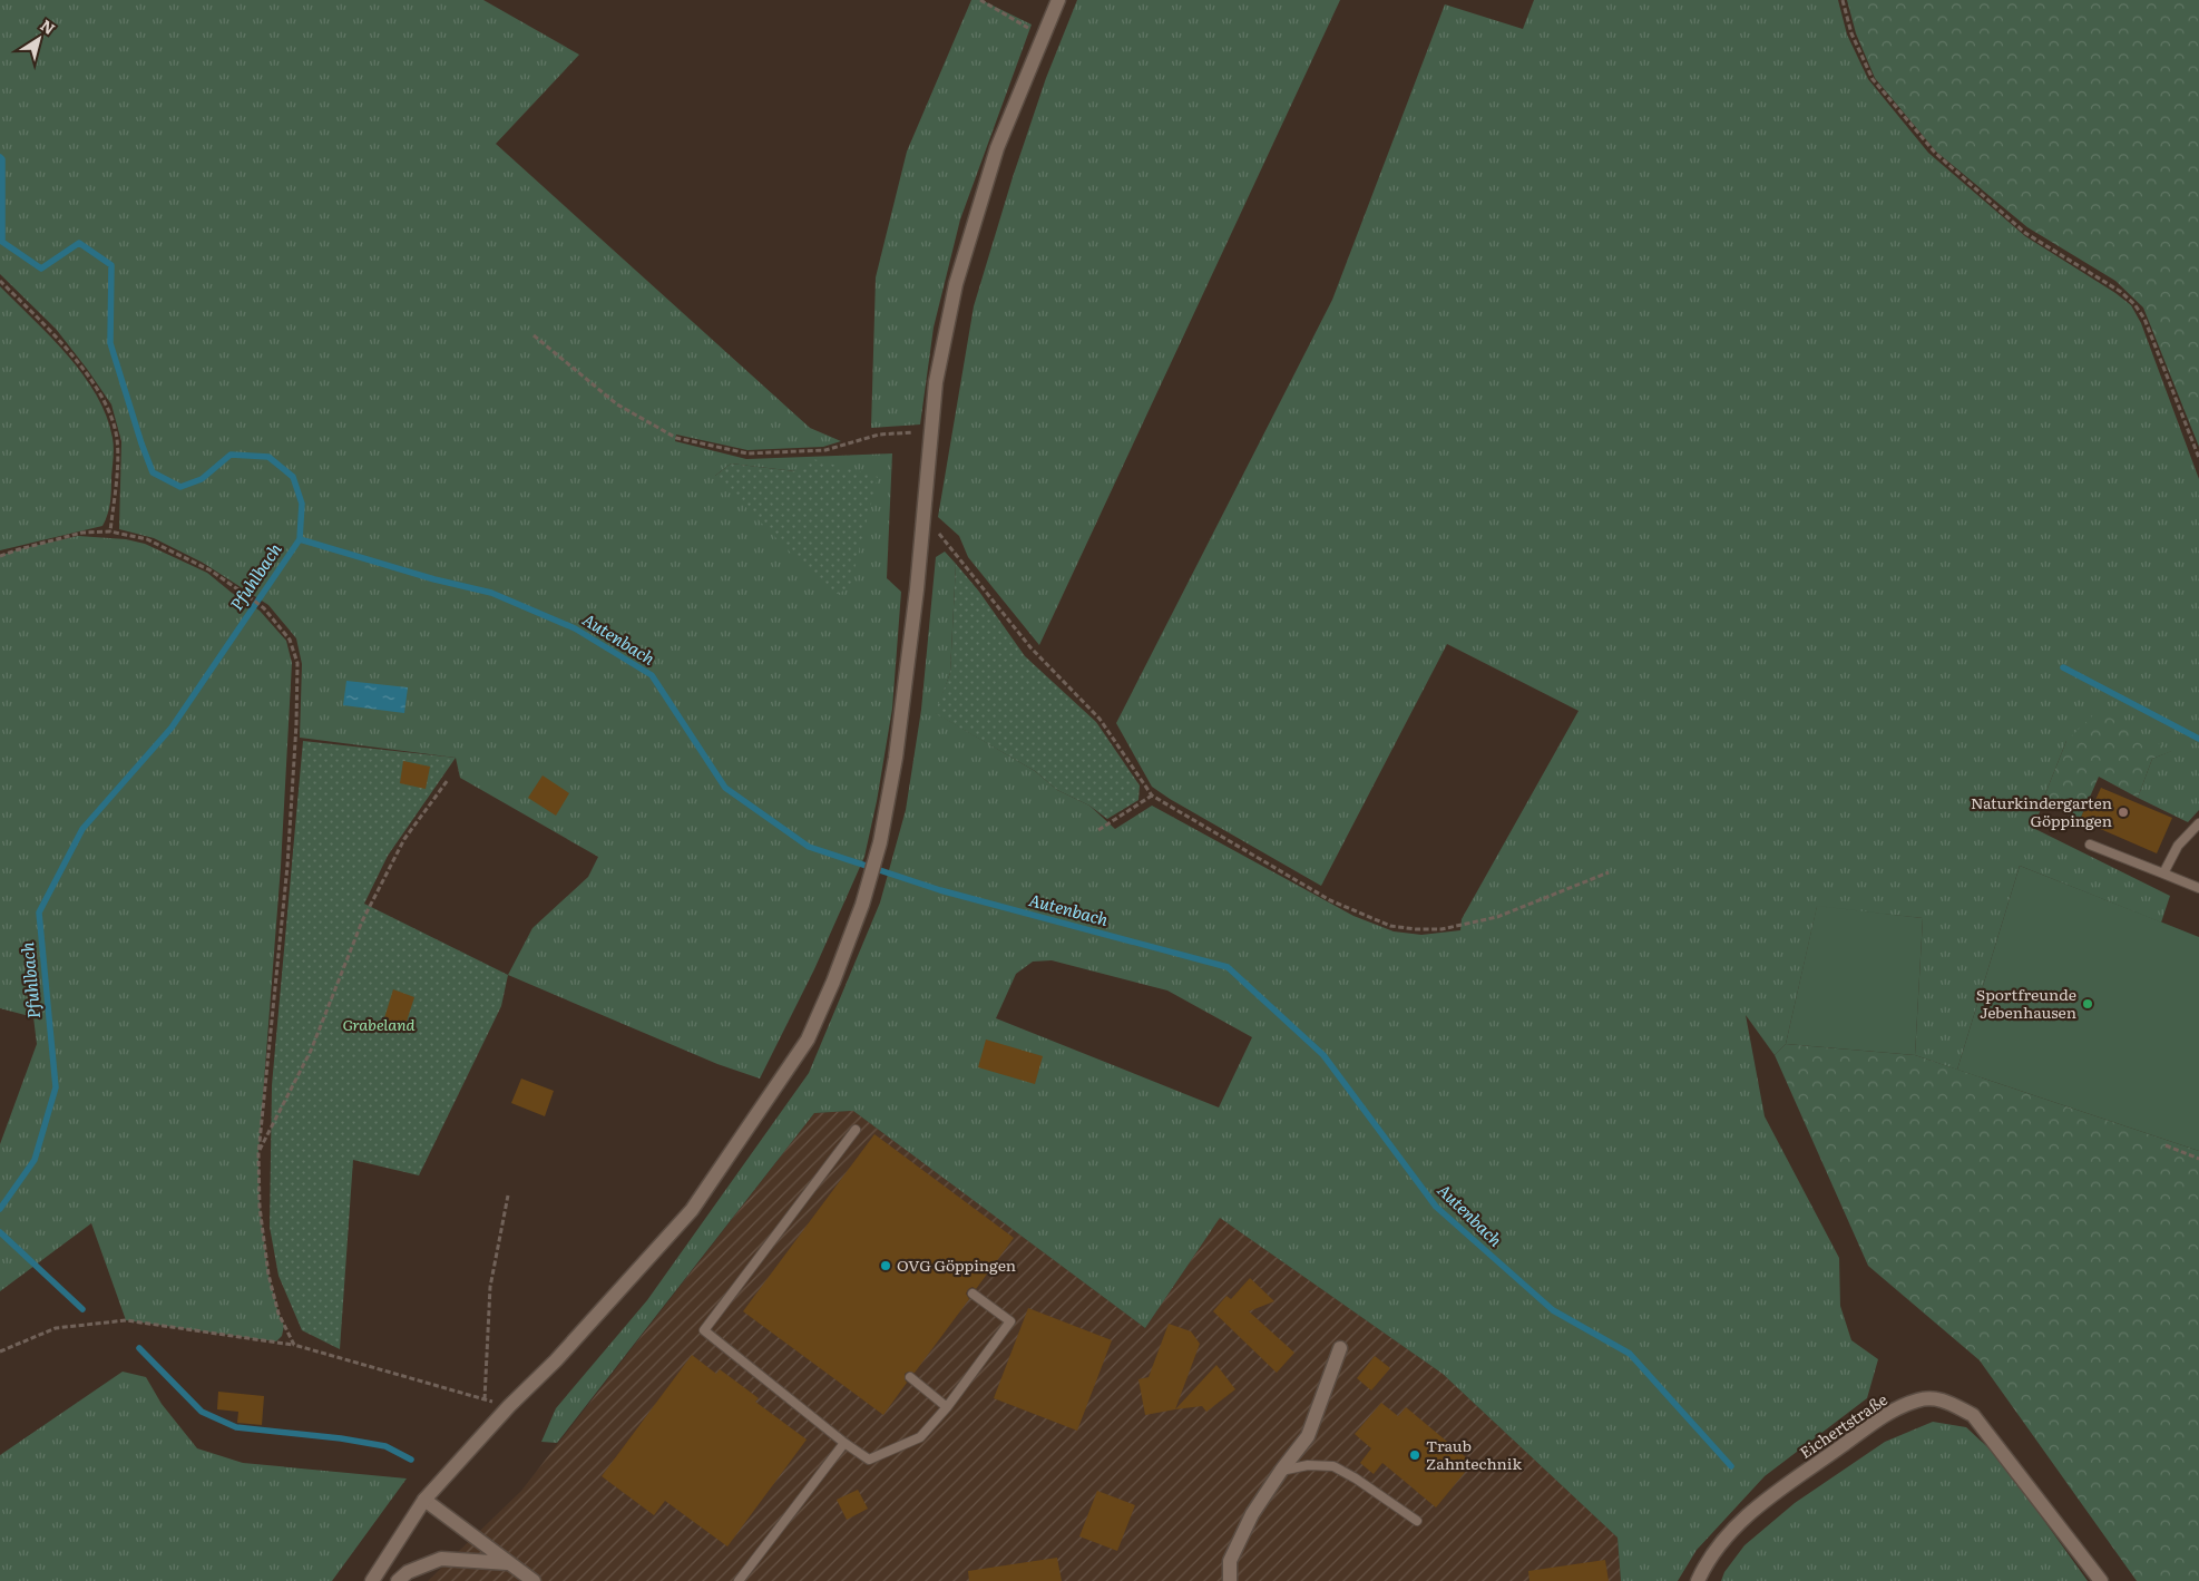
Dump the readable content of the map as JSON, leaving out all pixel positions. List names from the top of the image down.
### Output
{
  "streets": {
    "street": ["Eichertstraße"]
  },
  "water": ["Pfuhlbach", "Autenbach"],
  "parks": ["Grabeland"],
  "places": [
    "Naturkindergarten Göppingen",
    "Sportfreunde Jebenhausen",
    "OVG Göppingen",
    "Traub Zahntechnik"
  ],
  "north": "top right"
}
